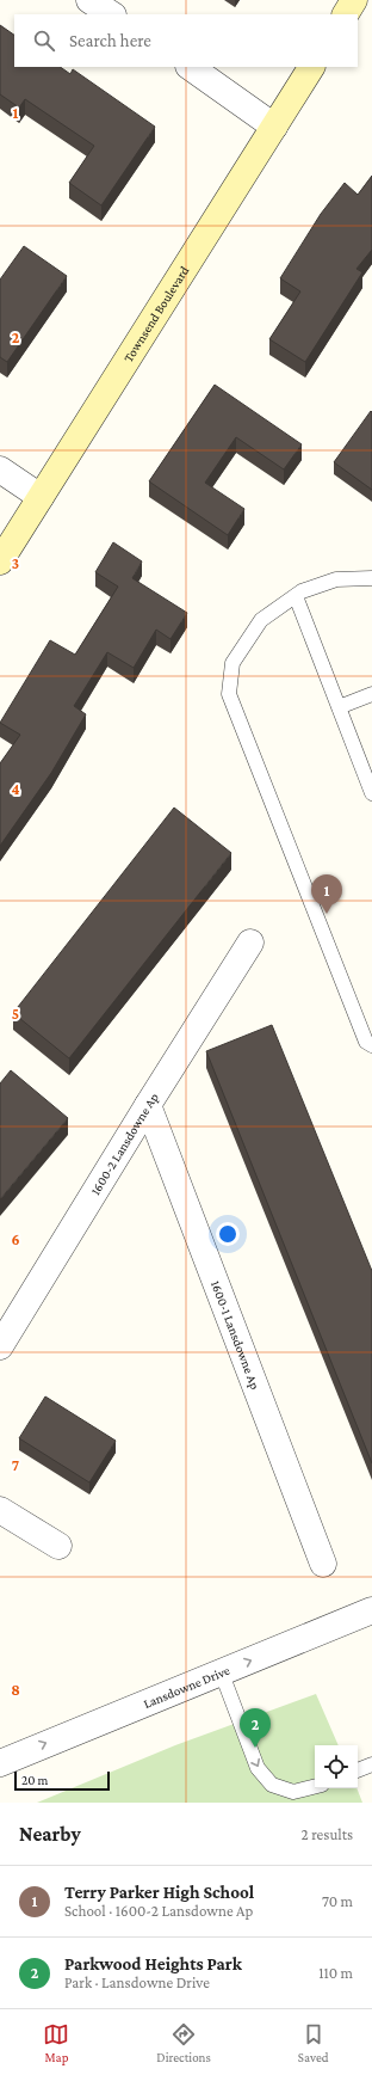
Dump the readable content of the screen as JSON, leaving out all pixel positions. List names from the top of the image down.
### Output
{
  "streets": {
    "street": [
      "Townsend Boulevard",
      "1600-2 Lansdowne Ap",
      "1600-1 Lansdowne Ap",
      "Lansdowne Drive"
    ]
  },
  "crossings": [
    ["1600-2 Lansdowne Ap", "1600-1 Lansdowne Ap"]
  ],
  "one_way": ["Lansdowne Drive"],
  "scale_bar": "20 m",
  "page": {
    "search": "Search here",
    "pins": ["1", "2"],
    "scale": "20 m",
    "heading": ["Nearby", "2 results"],
    "list": [
      {
        "mark": "1",
        "name": "Terry Parker High School",
        "note": "School · 1600-2 Lansdowne Ap",
        "value": "70 m"
      },
      {
        "mark": "2",
        "name": "Parkwood Heights Park",
        "note": "Park · Lansdowne Drive",
        "value": "110 m"
      }
    ],
    "nav": ["Map", "Directions", "Saved"]
  },
  "grid": {
    "rows": [
      "1",
      "2",
      "3",
      "4",
      "5",
      "6",
      "7",
      "8"
    ]
  }
}
